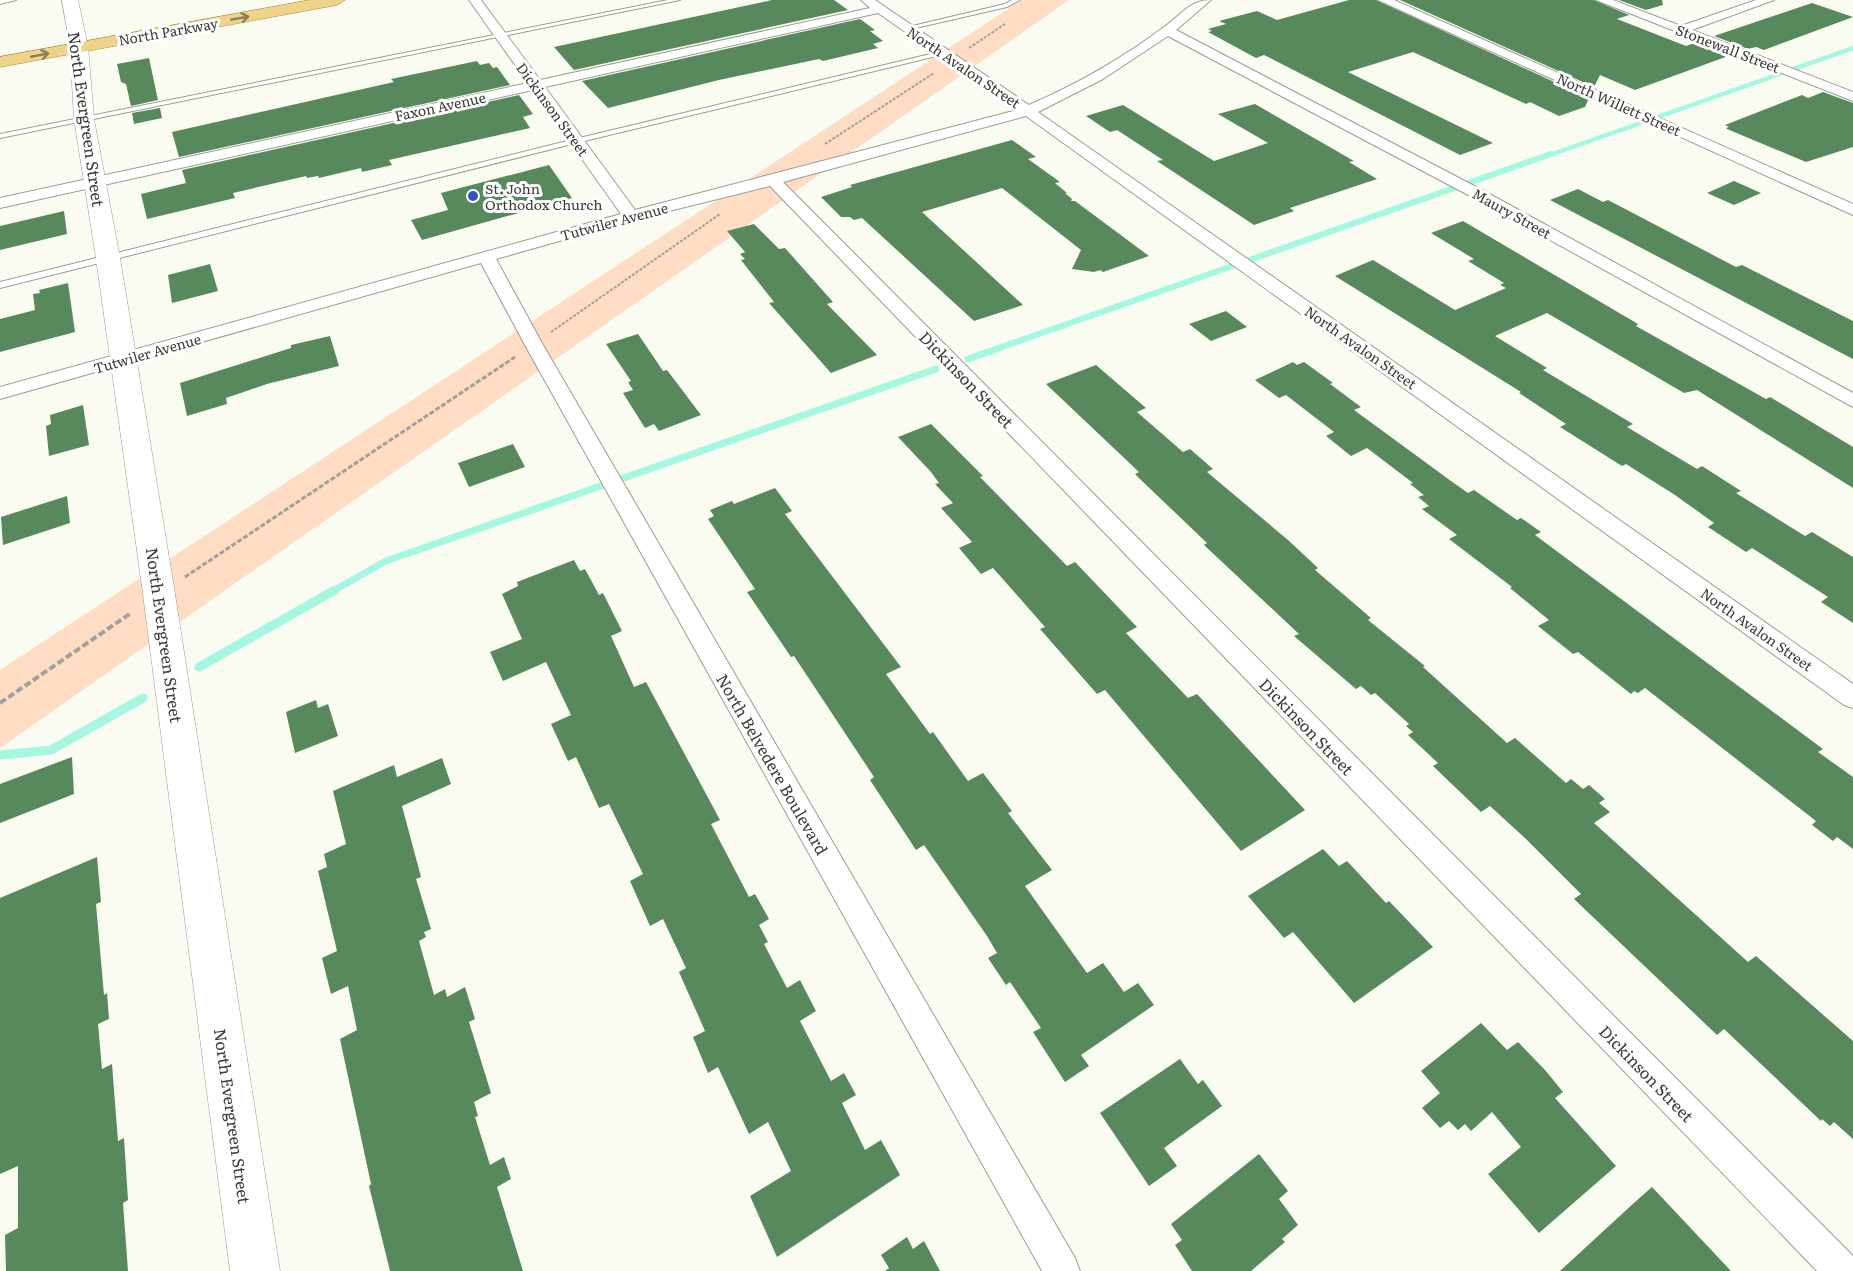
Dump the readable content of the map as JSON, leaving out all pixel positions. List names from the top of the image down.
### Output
{
  "streets": {
    "main road": ["North Parkway"],
    "street": [
      "Stonewall Street",
      "North Avalon Street",
      "North Willett Street",
      "Faxon Avenue",
      "Dickinson Street",
      "North Evergreen Street",
      "Maury Street",
      "Tutwiler Avenue",
      "North Belvedere Boulevard"
    ]
  },
  "crossings": [
    ["North Parkway", "North Evergreen Street"],
    ["North Avalon Street", "Faxon Avenue"],
    ["North Avalon Street", "Tutwiler Avenue"],
    ["Faxon Avenue", "Dickinson Street"],
    ["Faxon Avenue", "North Evergreen Street"],
    ["Dickinson Street", "Tutwiler Avenue"],
    ["North Evergreen Street", "Tutwiler Avenue"],
    ["Maury Street", "Tutwiler Avenue"],
    ["Tutwiler Avenue", "North Belvedere Boulevard"]
  ],
  "places": ["St. John Orthodox Church"]
}
